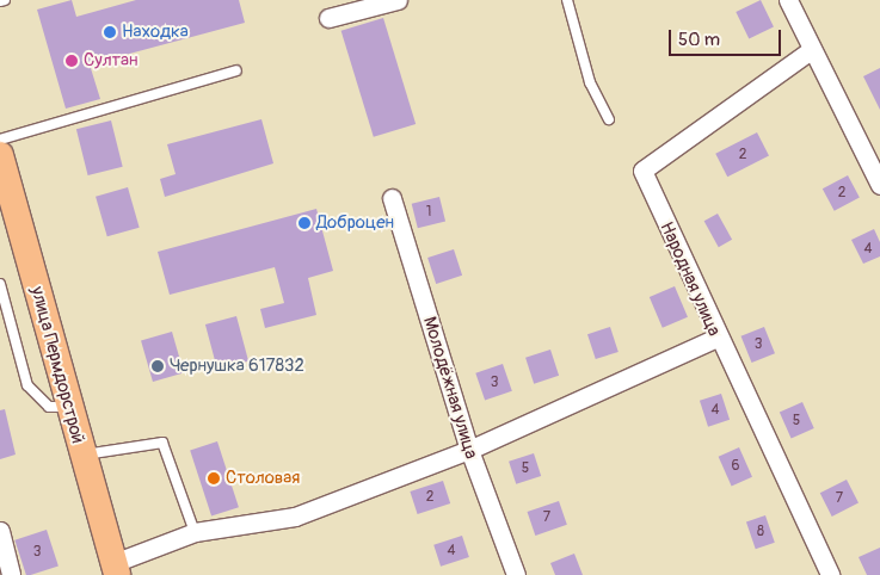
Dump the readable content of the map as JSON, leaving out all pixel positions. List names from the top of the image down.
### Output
{
  "streets": {
    "main road": ["улица Пермдорстрой"],
    "street": ["Народная улица", "Молодёжная улица"]
  },
  "places": [
    "Находка",
    "Султан",
    "Доброцен",
    "Чернушка 617832",
    "Столовая"
  ],
  "house_numbers": [
    "2",
    "2",
    "1",
    "4",
    "3",
    "3",
    "4",
    "5",
    "6",
    "5",
    "2",
    "7",
    "7",
    "8",
    "4",
    "3"
  ],
  "scale_bar": "50 m"
}
